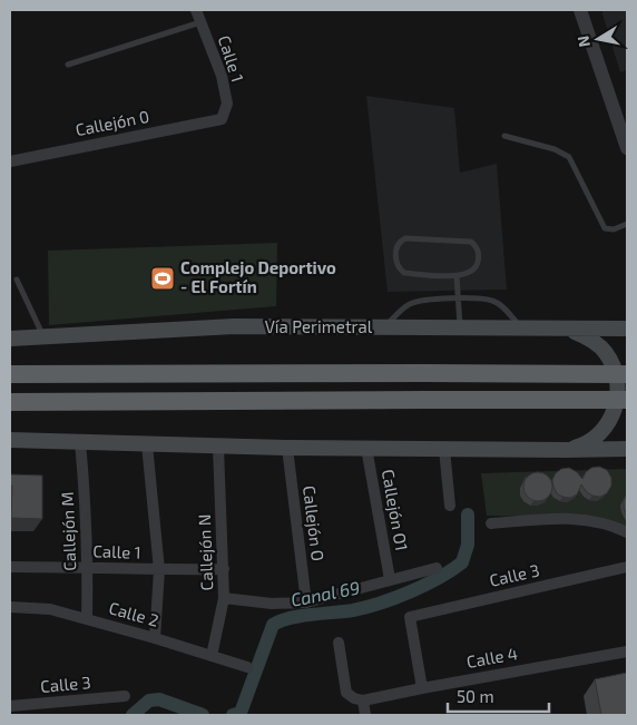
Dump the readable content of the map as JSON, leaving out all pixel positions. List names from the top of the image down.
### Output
{
  "streets": {
    "main road": ["Vía Perimetral"],
    "street": [
      "Calle 1",
      "Callejón 0",
      "Callejón O1",
      "Callejón O",
      "Callejón M",
      "Callejón N",
      "Calle 3",
      "Calle 2",
      "Calle 4"
    ]
  },
  "crossings": [
    ["Calle 1", "Callejón 0"],
    ["Calle 1", "Callejón M"],
    ["Calle 1", "Callejón N"],
    ["Callejón M", "Calle 2"],
    ["Callejón N", "Calle 2"],
    ["Calle 3", "Calle 4"]
  ],
  "water": ["Canal 69"],
  "places": {
    "sports": ["Complejo Deportivo - El Fortín"]
  },
  "scale_bar": "50 m",
  "north": "left"
}
